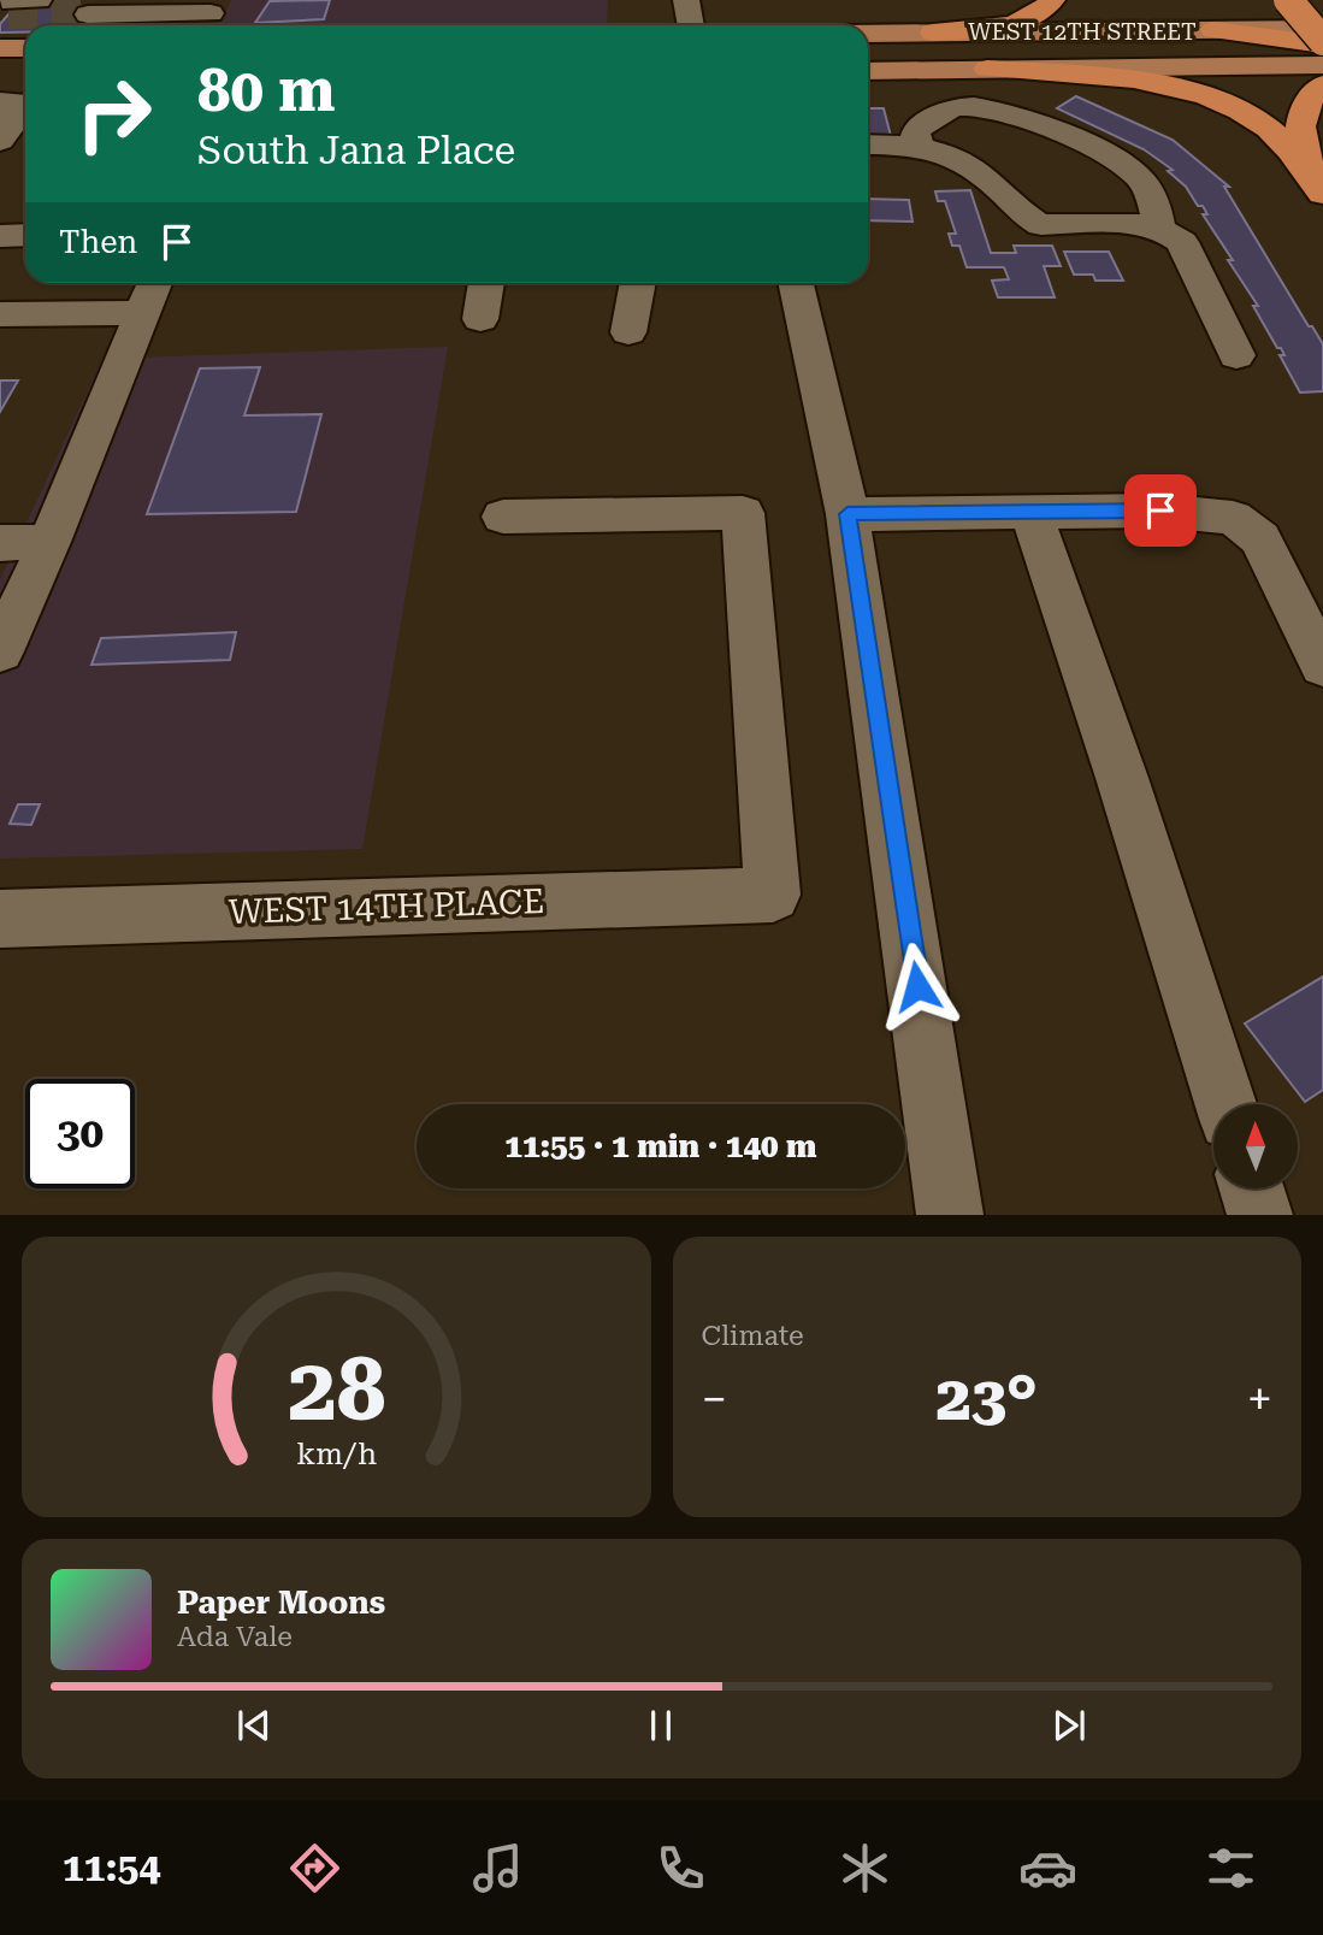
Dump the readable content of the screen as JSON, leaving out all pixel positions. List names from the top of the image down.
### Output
{
  "streets": {
    "main road": ["WEST 12TH STREET"],
    "street": ["WEST 14TH PLACE"]
  },
  "north": "top",
  "page": {
    "turn": ["80 m", "South Jana Place"],
    "then": "Then",
    "limit": "30",
    "trip": "11:55 · 1 min · 140 m",
    "tile": "Climate",
    "heat": ["−", "23°", "+"],
    "song": ["Paper Moons", "Ada Vale"],
    "tabs": "11:54",
    "gauge": ["28", "km/h"]
  }
}
